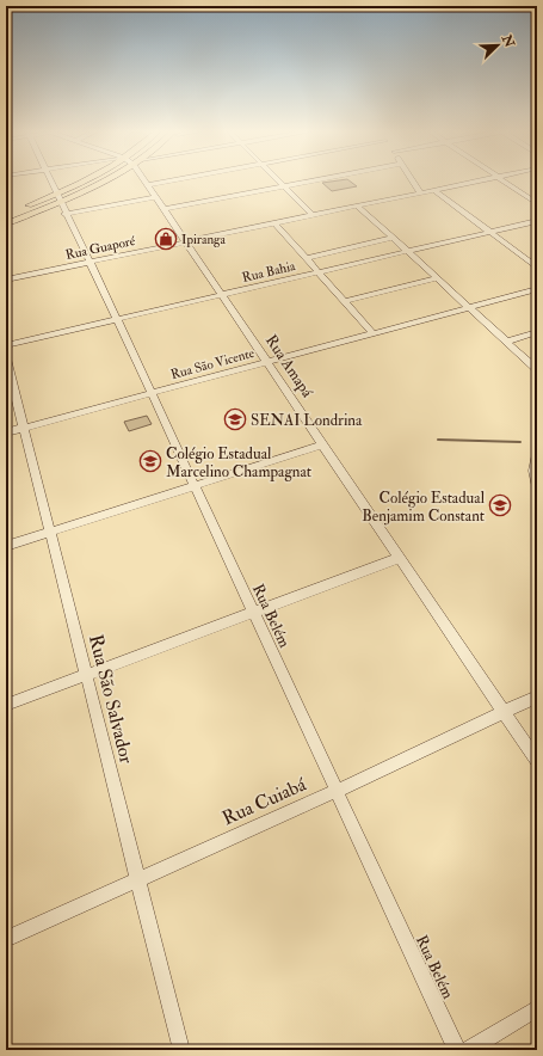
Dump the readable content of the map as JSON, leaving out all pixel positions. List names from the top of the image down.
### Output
{
  "streets": {
    "street": [
      "Rua Guaporé",
      "Rua Bahia",
      "Rua São Vicente",
      "Rua Amapá",
      "Rua Belém",
      "Rua São Salvador",
      "Rua Cuiabá"
    ]
  },
  "crossings": [
    ["Rua Guaporé", "Rua Amapá"],
    ["Rua Guaporé", "Rua Belém"],
    ["Rua Bahia", "Rua Amapá"],
    ["Rua Bahia", "Rua Belém"],
    ["Rua São Vicente", "Rua Amapá"],
    ["Rua São Vicente", "Rua Belém"],
    ["Rua São Vicente", "Rua São Salvador"],
    ["Rua Amapá", "Rua Cuiabá"],
    ["Rua Belém", "Rua Cuiabá"],
    ["Rua São Salvador", "Rua Cuiabá"]
  ],
  "places": {
    "shop": ["Ipiranga"],
    "school or university": ["SENAI Londrina", "Colégio Estadual Marcelino Champagnat", "Colégio Estadual Benjamim Constant"]
  },
  "north": "top right"
}
